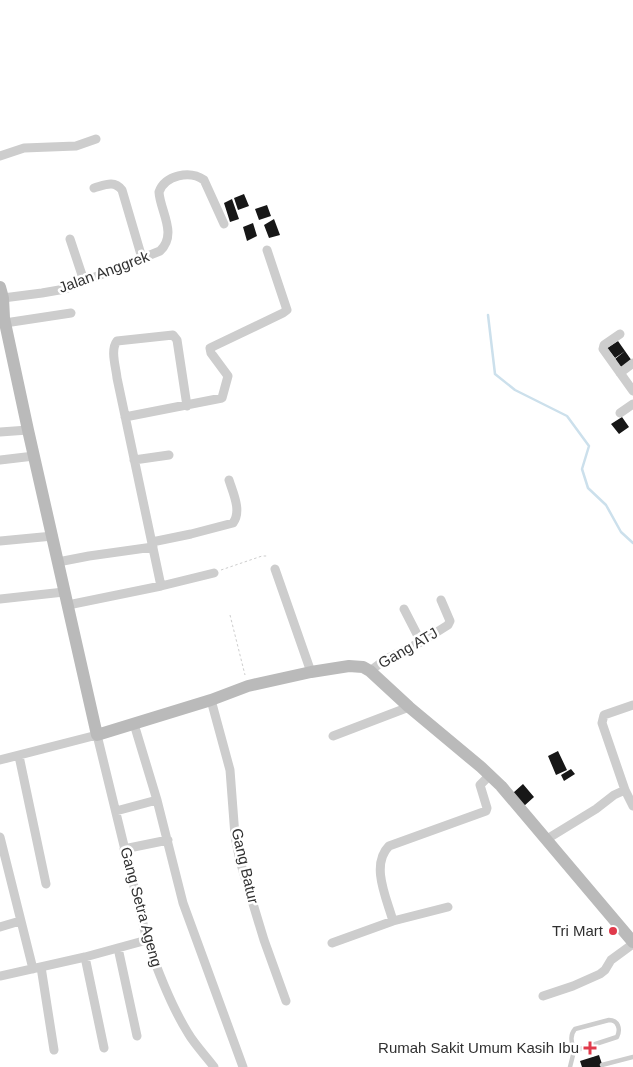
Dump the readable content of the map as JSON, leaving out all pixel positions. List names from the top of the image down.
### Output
{
  "streets": {
    "street": [
      "Jalan Anggrek",
      "Gang ATJ",
      "Gang Batur",
      "Gang Setra Ageng"
    ]
  },
  "places": {
    "other": ["Tri Mart"],
    "health": ["Rumah Sakit Umum Kasih Ibu"]
  }
}
